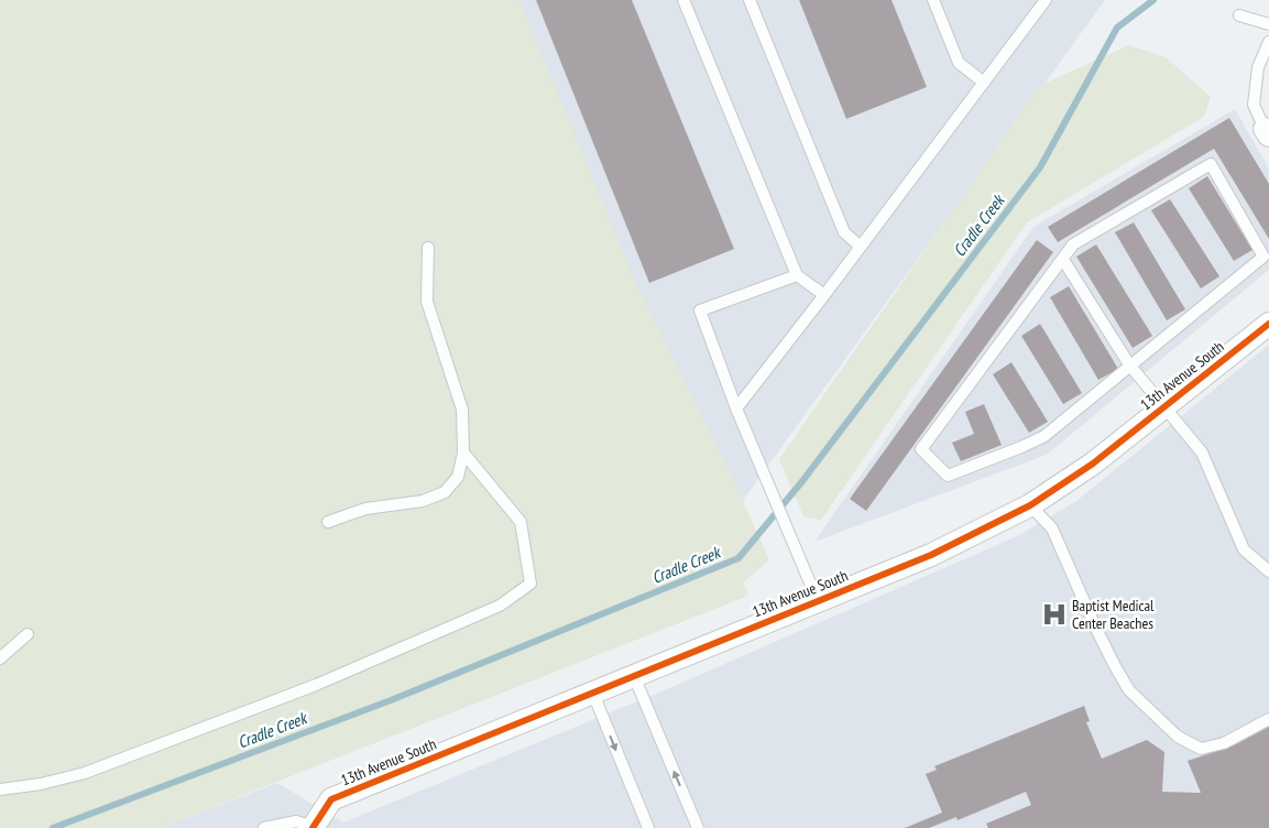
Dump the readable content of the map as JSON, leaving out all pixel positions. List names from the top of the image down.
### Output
{
  "streets": {
    "street": ["13th Avenue South"]
  },
  "water": ["Cradle Creek"],
  "places": {
    "hospital": ["Baptist Medical Center Beaches"]
  }
}
